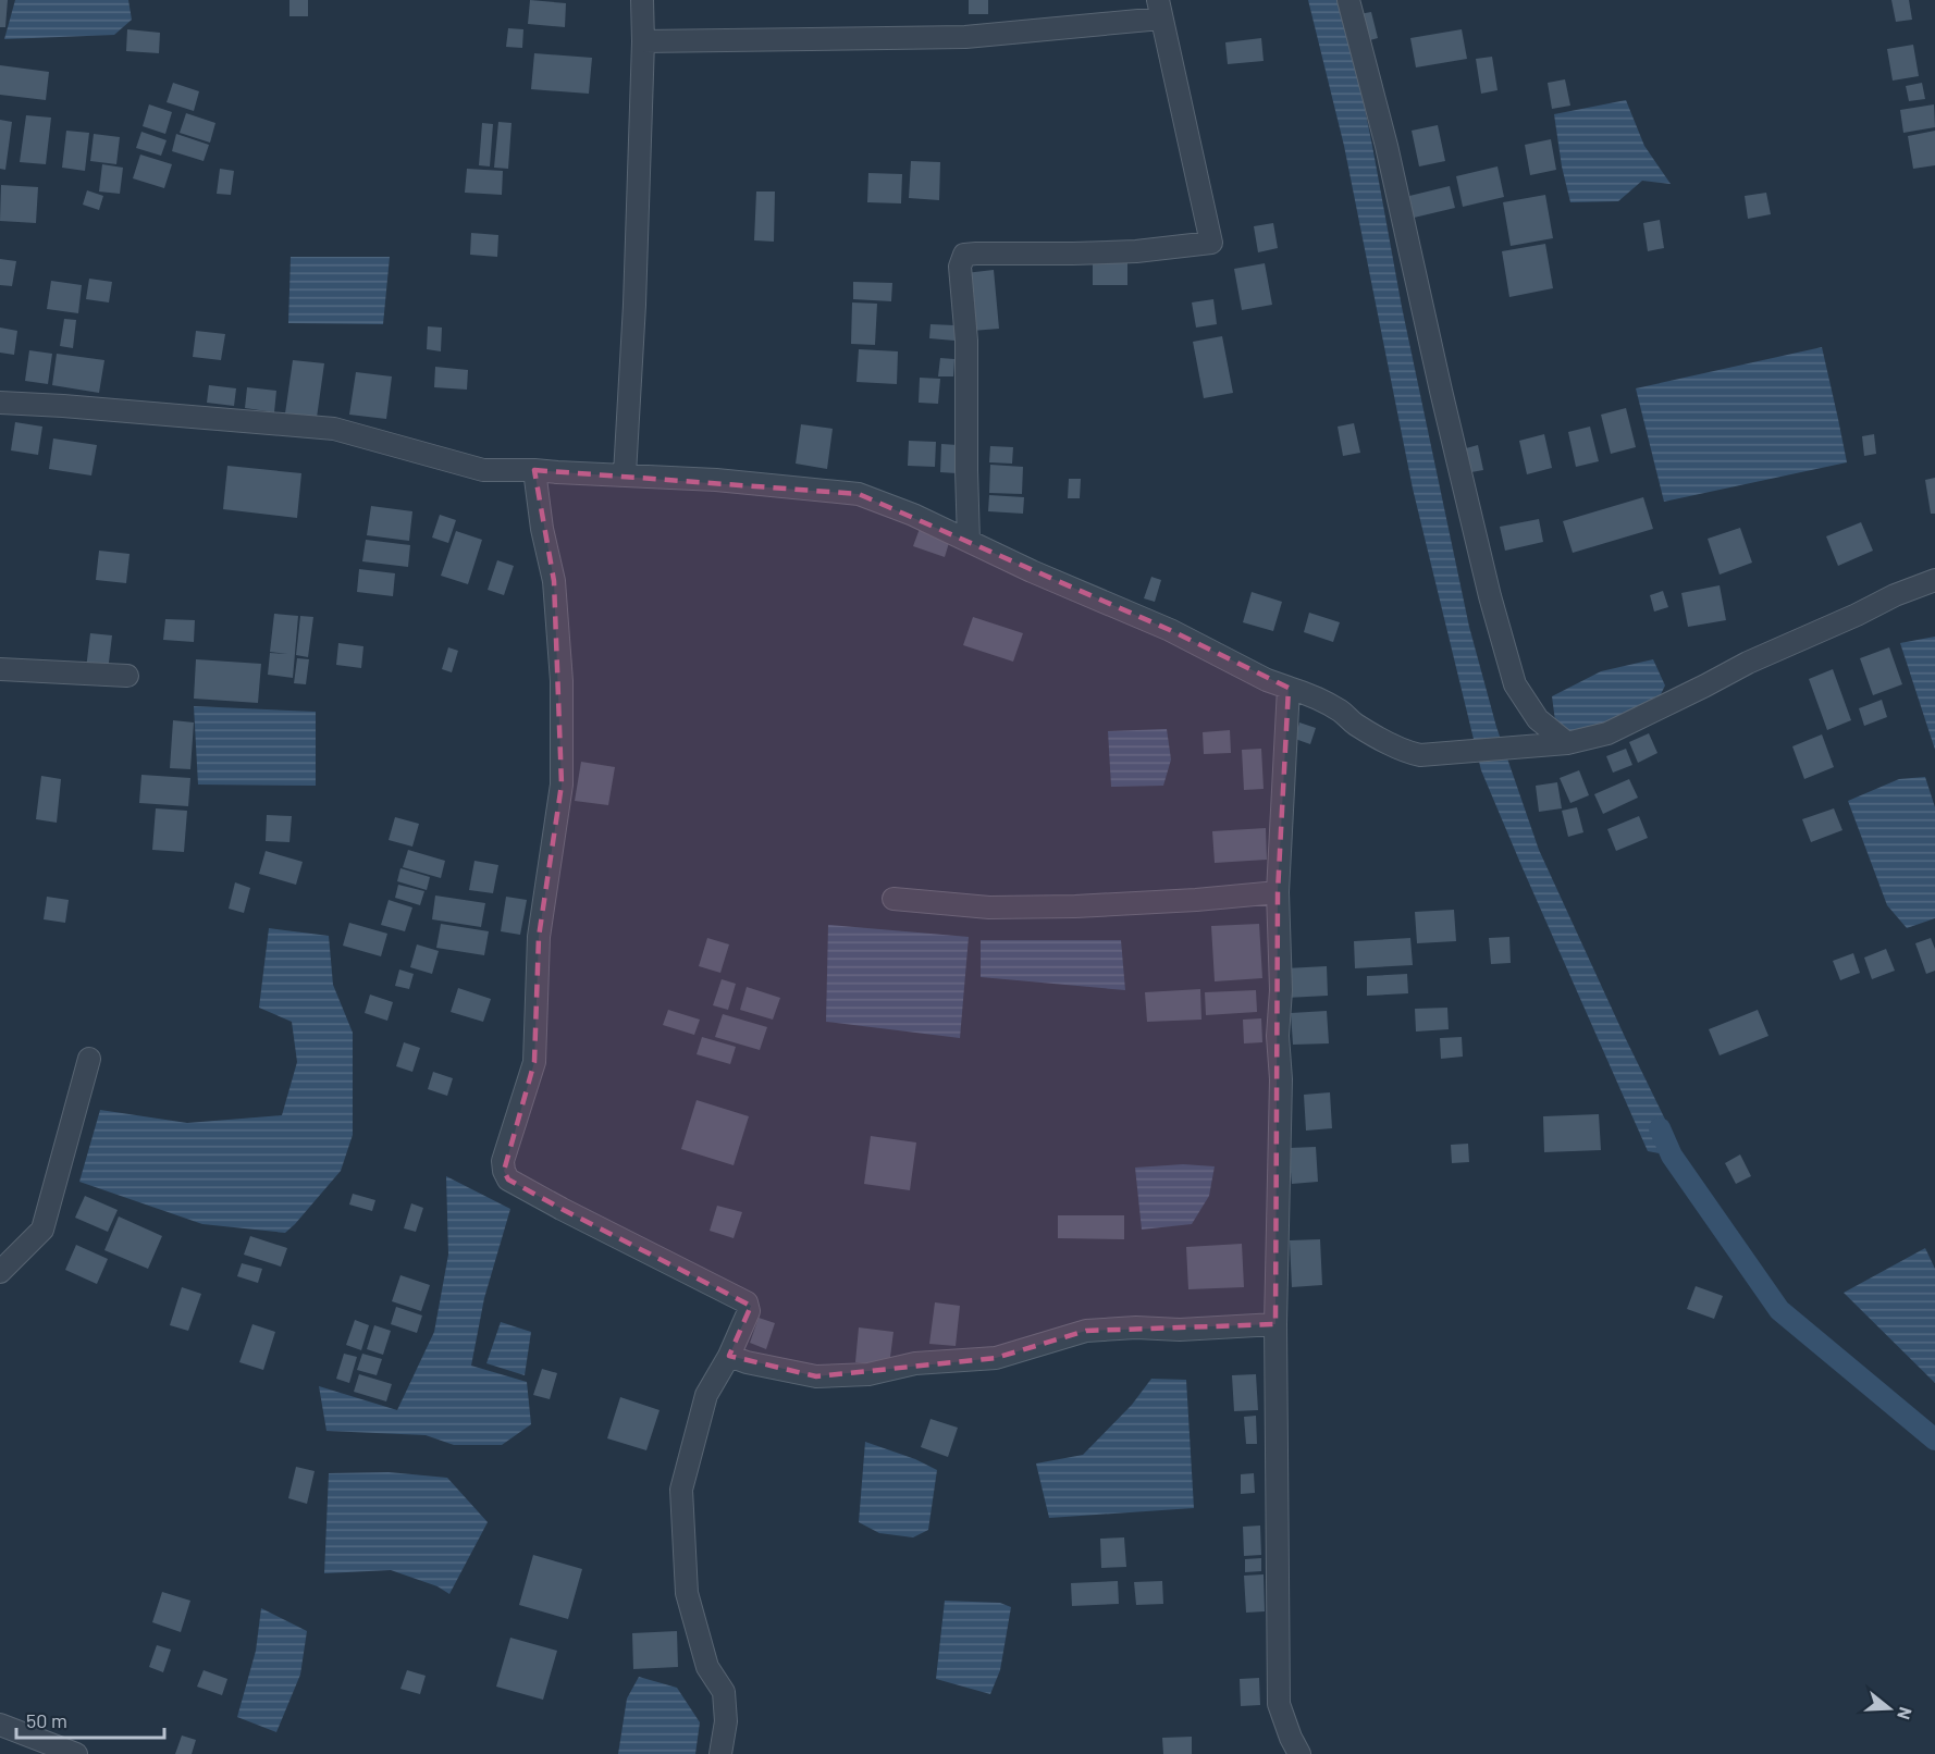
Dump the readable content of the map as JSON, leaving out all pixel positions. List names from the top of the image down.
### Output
{
  "scale_bar": "50 m",
  "north": "right"
}
